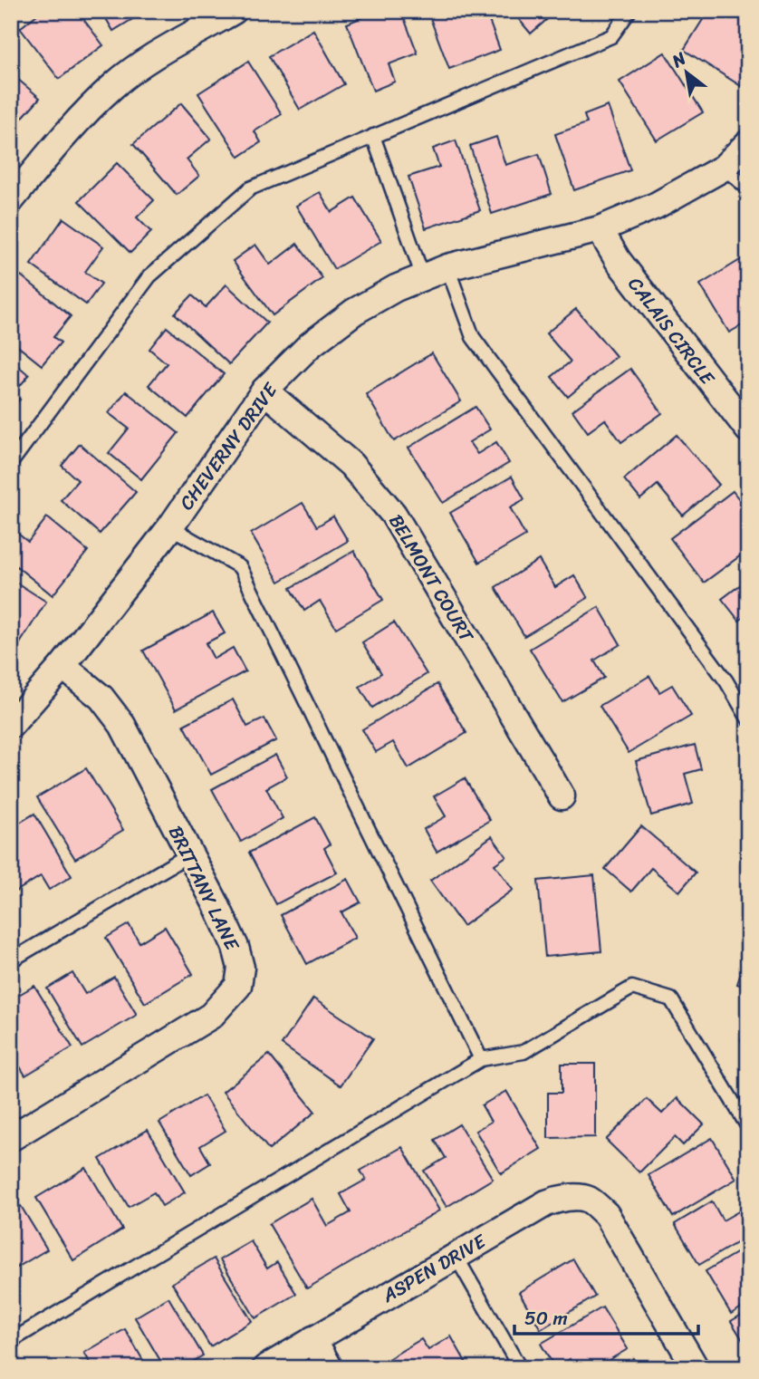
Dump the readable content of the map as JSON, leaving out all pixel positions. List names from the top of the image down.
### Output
{
  "streets": {
    "street": [
      "CALAIS CIRCLE",
      "CHEVERNY DRIVE",
      "BELMONT COURT",
      "BRITTANY LANE",
      "ASPEN DRIVE"
    ]
  },
  "crossings": [
    ["CALAIS CIRCLE", "CHEVERNY DRIVE"],
    ["CHEVERNY DRIVE", "BELMONT COURT"],
    ["CHEVERNY DRIVE", "BRITTANY LANE"]
  ],
  "scale_bar": "50 m",
  "north": "top left"
}
